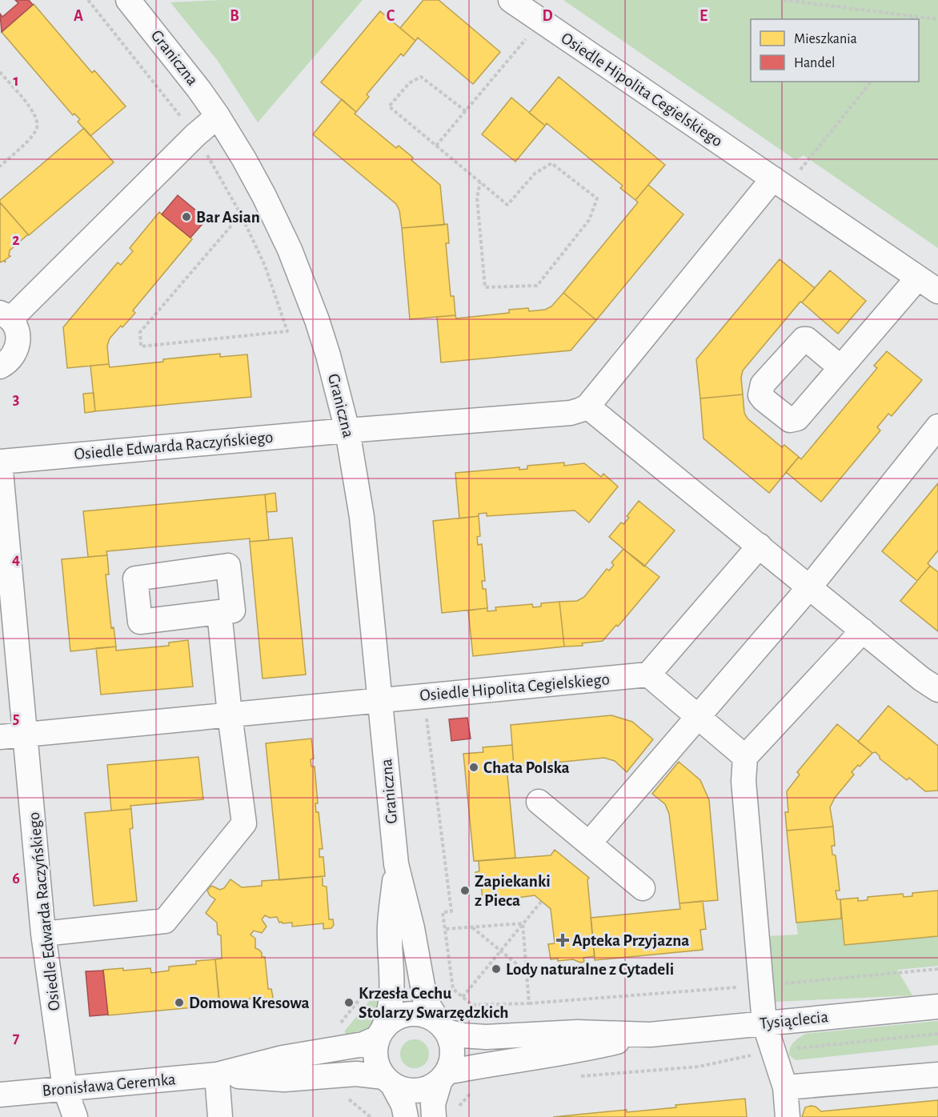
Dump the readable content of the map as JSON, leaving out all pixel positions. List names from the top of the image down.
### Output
{
  "streets": {
    "street": [
      "Graniczna",
      "Osiedle Hipolita Cegielskiego",
      "Osiedle Edwarda Raczyńskiego",
      "Tysiąclecia",
      "Bronisława Geremka"
    ]
  },
  "crossings": [
    ["Graniczna", "Osiedle Hipolita Cegielskiego"],
    ["Graniczna", "Osiedle Edwarda Raczyńskiego"],
    ["Graniczna", "Tysiąclecia"],
    ["Graniczna", "Bronisława Geremka"],
    ["Osiedle Edwarda Raczyńskiego", "Bronisława Geremka"],
    ["Tysiąclecia", "Bronisława Geremka"]
  ],
  "places": {
    "other": [
      "Bar Asian",
      "Chata Polska",
      "Zapiekanki z Pieca",
      "Lody naturalne z Cytadeli",
      "Domowa Kresowa",
      "Krzesła Cechu Stolarzy Swarzędzkich"
    ],
    "health": ["Apteka Przyjazna"]
  },
  "legend": ["Mieszkania", "Handel"],
  "grid": {
    "columns": [
      "A",
      "B",
      "C",
      "D",
      "E"
    ],
    "rows": [
      "1",
      "2",
      "3",
      "4",
      "5",
      "6",
      "7"
    ]
  }
}
